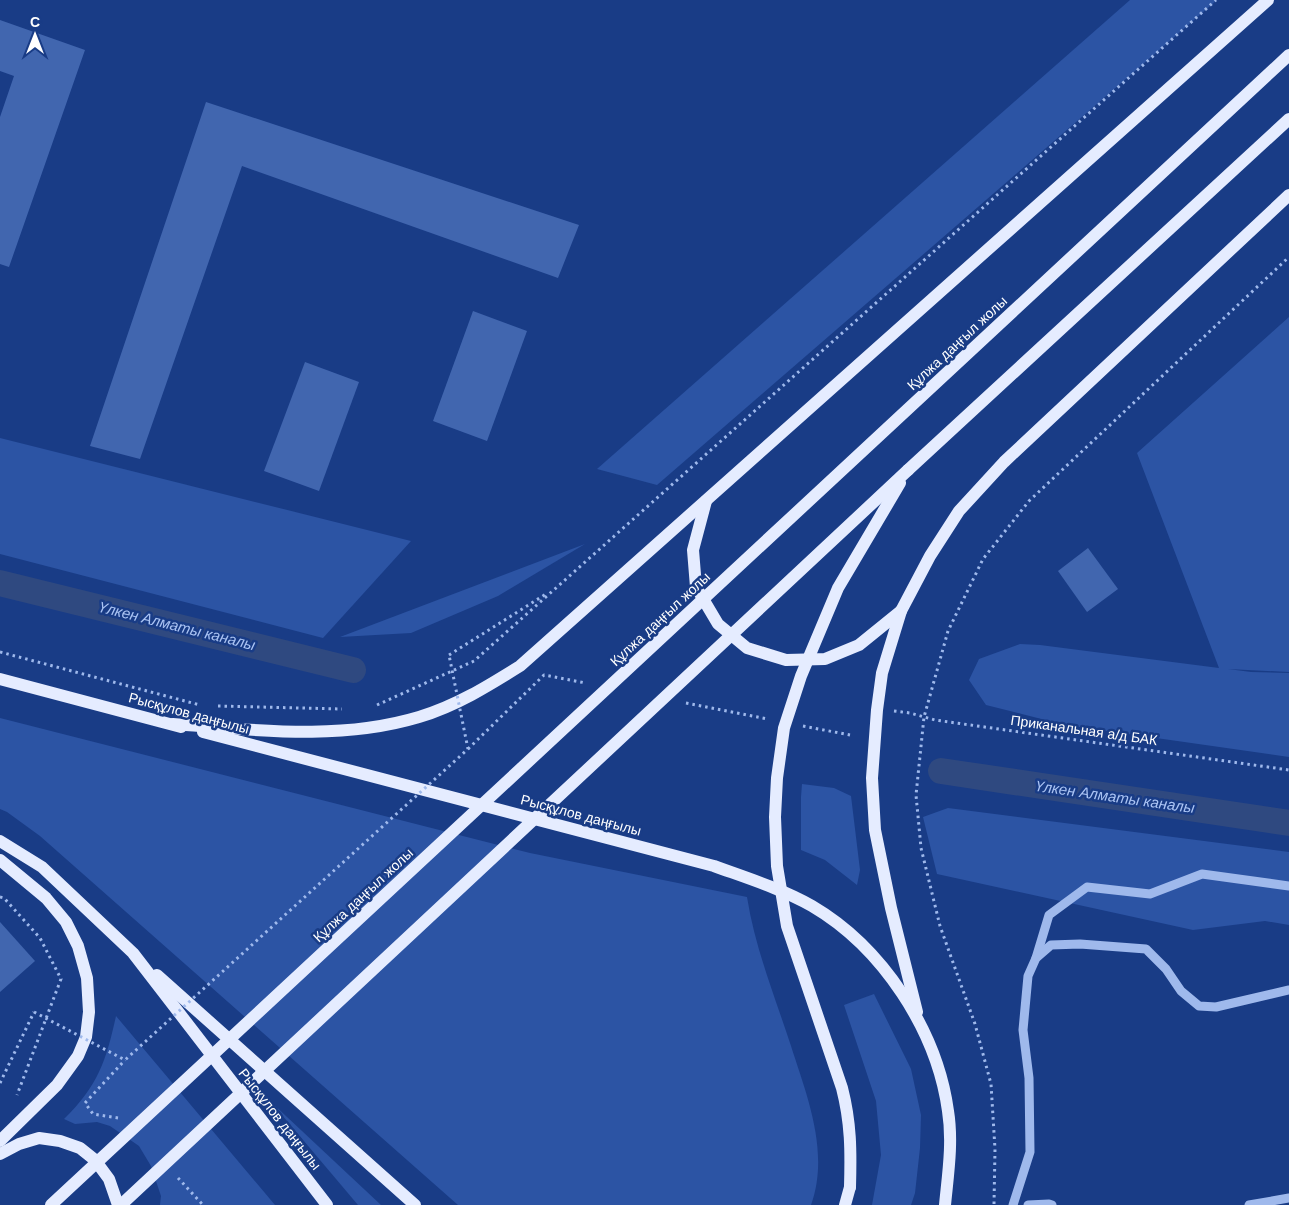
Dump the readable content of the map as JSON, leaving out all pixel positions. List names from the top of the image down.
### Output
{
  "streets": {
    "main road": ["Құлжа даңғыл жолы", "Рысқұлов даңғылы"],
    "path": ["Приканальная а/д БАК"]
  },
  "water": ["Үлкен Алматы каналы"],
  "north": "top"
}
